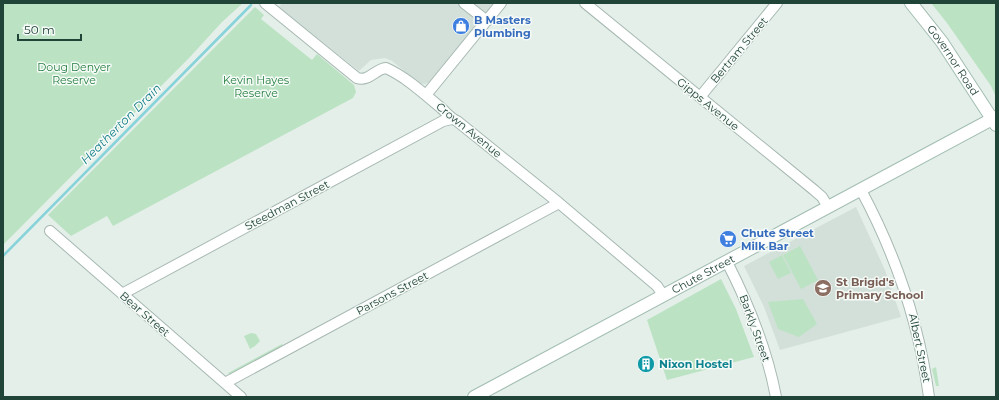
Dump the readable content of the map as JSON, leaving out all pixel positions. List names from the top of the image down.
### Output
{
  "streets": {
    "street": [
      "Bertram Street",
      "Governor Road",
      "Gipps Avenue",
      "Crown Avenue",
      "Steedman Street",
      "Chute Street",
      "Parsons Street",
      "Bear Street",
      "Barkly Street",
      "Albert Street"
    ]
  },
  "crossings": [
    ["Bertram Street", "Gipps Avenue"],
    ["Governor Road", "Chute Street"],
    ["Gipps Avenue", "Chute Street"],
    ["Crown Avenue", "Steedman Street"],
    ["Crown Avenue", "Chute Street"],
    ["Crown Avenue", "Parsons Street"],
    ["Steedman Street", "Bear Street"],
    ["Chute Street", "Barkly Street"],
    ["Chute Street", "Albert Street"],
    ["Parsons Street", "Bear Street"]
  ],
  "water": ["Heatherton Drain"],
  "parks": ["Doug Denyer Reserve", "Kevin Hayes Reserve"],
  "places": {
    "shop": ["B Masters Plumbing"],
    "supermarket": ["Chute Street Milk Bar"],
    "school or university": ["St Brigid's Primary School"],
    "building": ["Nixon Hostel"]
  },
  "scale_bar": "50 m"
}
